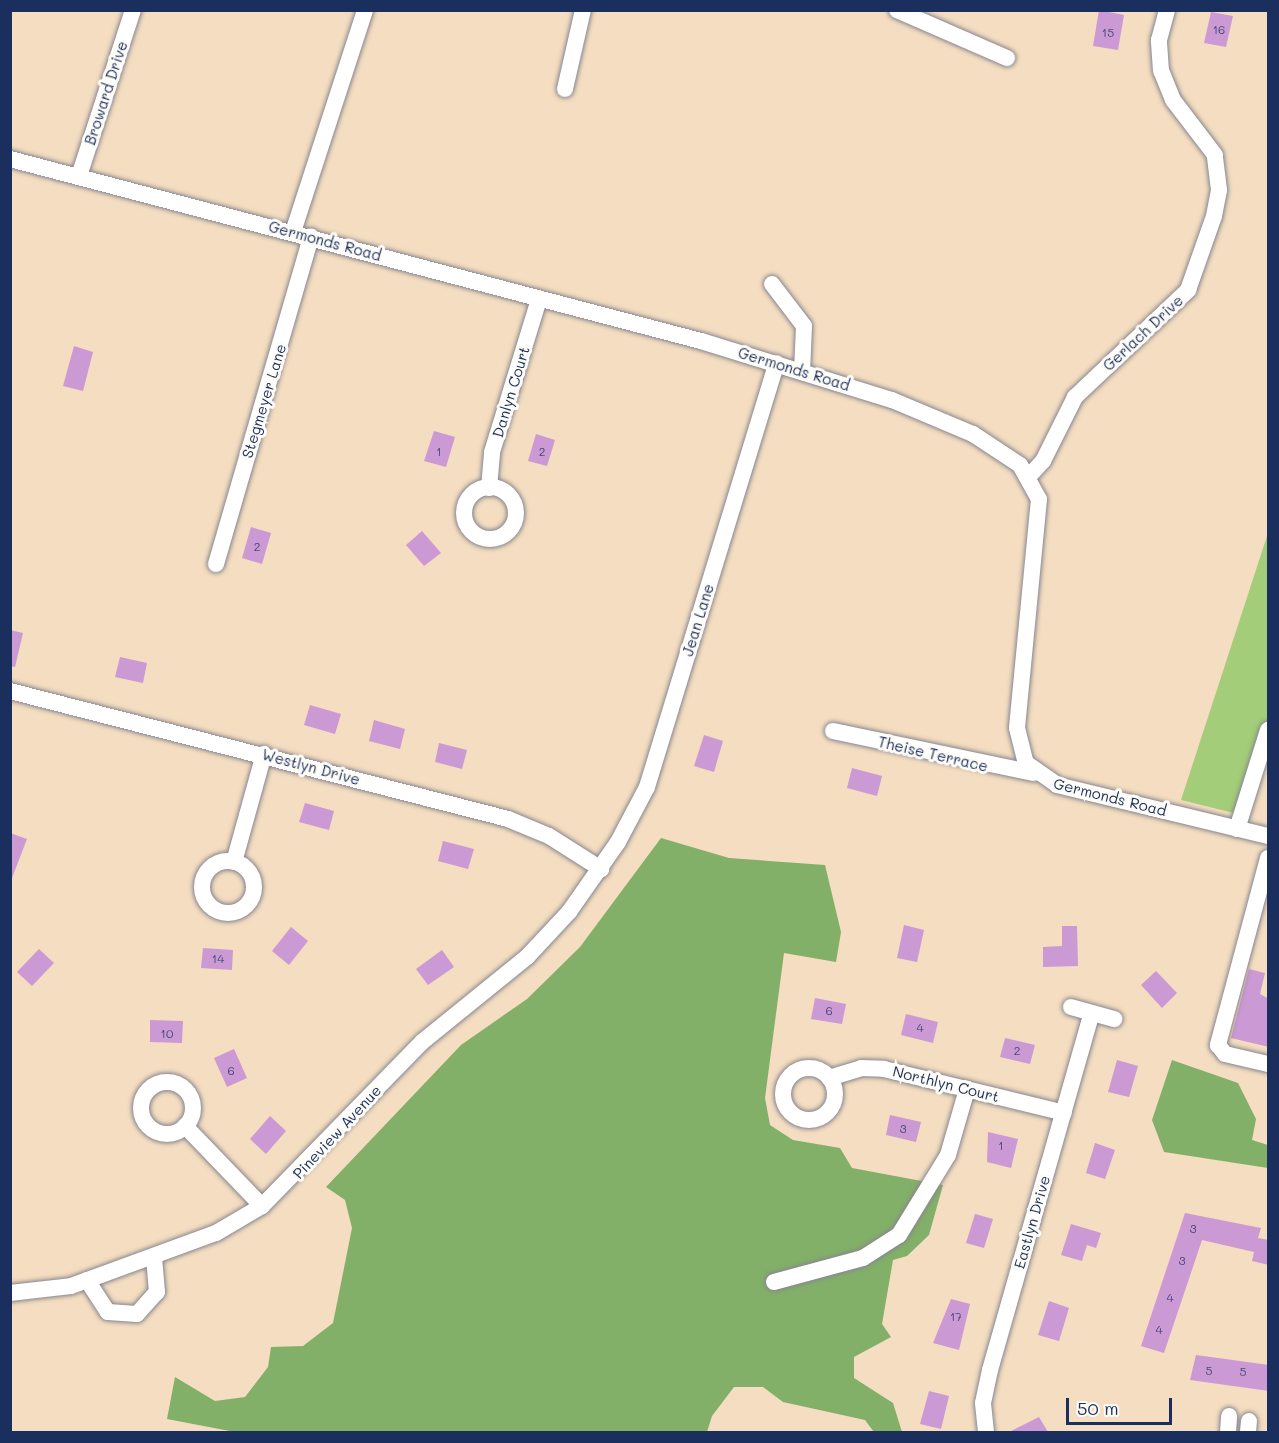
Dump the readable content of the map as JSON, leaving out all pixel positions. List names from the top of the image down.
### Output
{
  "streets": {
    "street": [
      "Broward Drive",
      "Germonds Road",
      "Gerlach Drive",
      "Danlyn Court",
      "Stegmeyer Lane",
      "Jean Lane",
      "Theise Terrace",
      "Westlyn Drive",
      "Northlyn Court",
      "Pineview Avenue",
      "Eastlyn Drive"
    ]
  },
  "crossings": [
    ["Broward Drive", "Germonds Road"],
    ["Germonds Road", "Gerlach Drive"],
    ["Germonds Road", "Danlyn Court"],
    ["Germonds Road", "Stegmeyer Lane"],
    ["Germonds Road", "Jean Lane"],
    ["Germonds Road", "Theise Terrace"],
    ["Jean Lane", "Westlyn Drive"],
    ["Jean Lane", "Pineview Avenue"],
    ["Westlyn Drive", "Pineview Avenue"],
    ["Northlyn Court", "Eastlyn Drive"]
  ],
  "house_numbers": [
    "16",
    "15",
    "1",
    "2",
    "2",
    "14",
    "6",
    "4",
    "10",
    "2",
    "6",
    "3",
    "1",
    "3",
    "3",
    "4",
    "17",
    "4",
    "5",
    "5"
  ],
  "scale_bar": "50 m"
}
